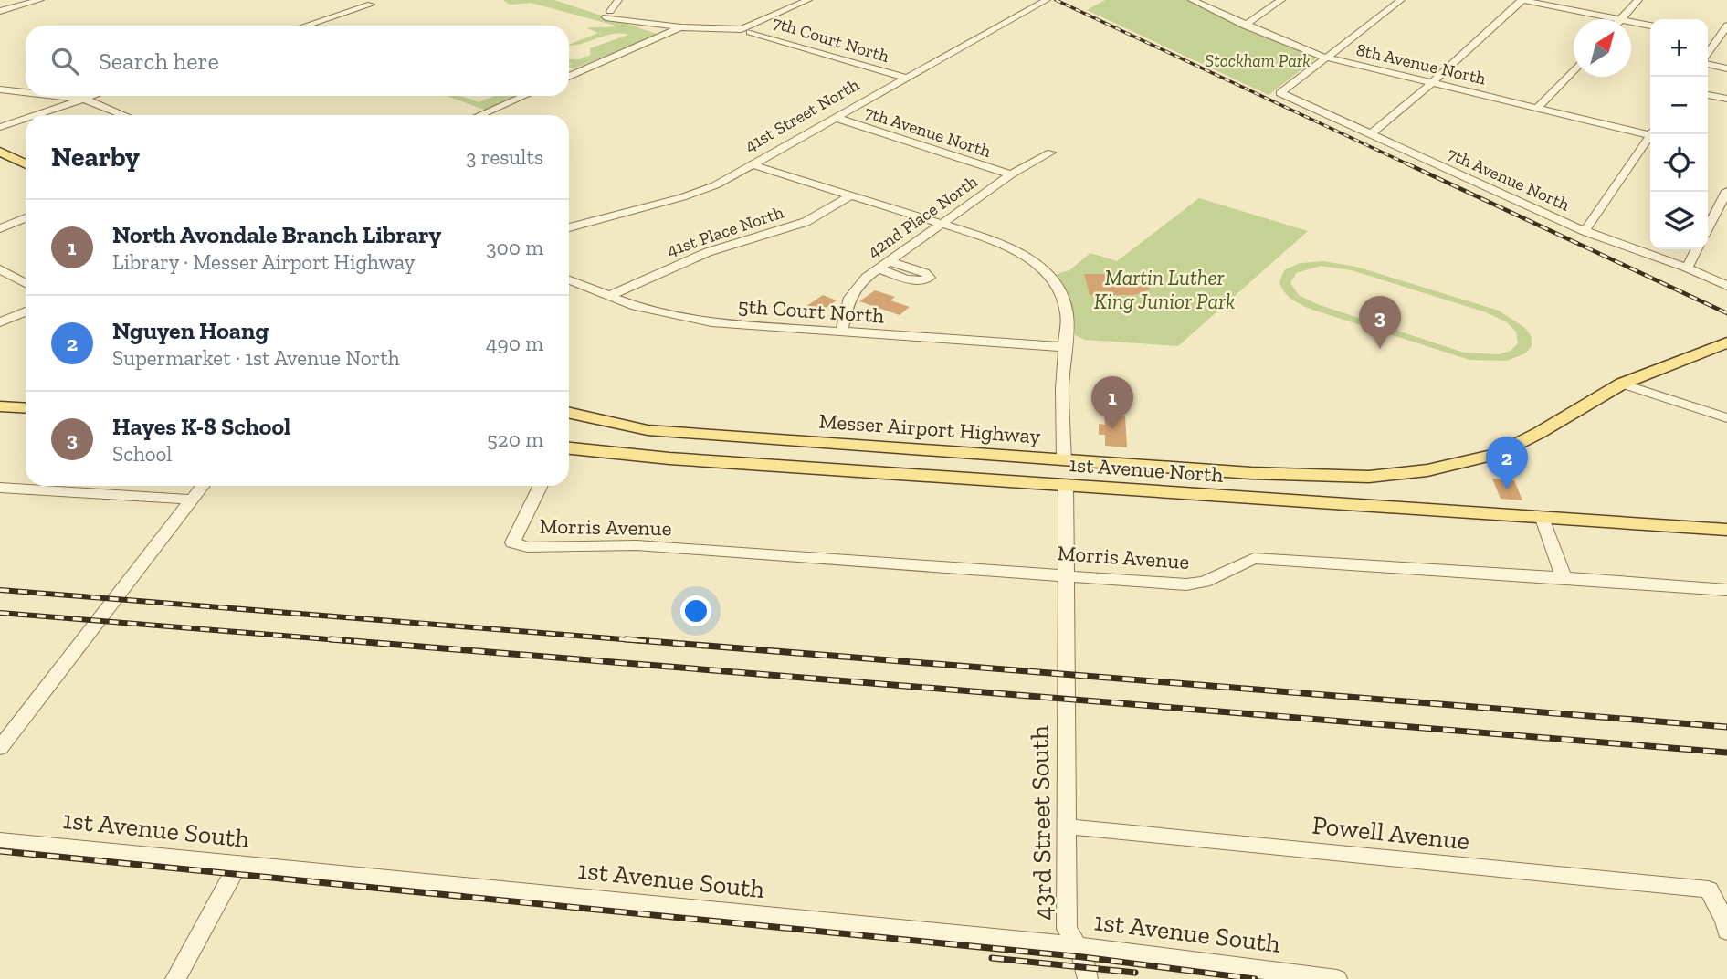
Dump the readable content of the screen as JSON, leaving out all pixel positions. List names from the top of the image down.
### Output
{
  "streets": {
    "main road": ["Messer Airport Highway", "1st Avenue North"],
    "street": [
      "7th Court North",
      "8th Avenue North",
      "41st Street North",
      "7th Avenue North",
      "42nd Place North",
      "41st Place North",
      "5th Court North",
      "Morris Avenue",
      "43rd Street South",
      "1st Avenue South",
      "Powell Avenue"
    ]
  },
  "crossings": [
    ["7th Court North", "41st Street North"],
    ["8th Avenue North", "7th Avenue North"],
    ["41st Street North", "7th Avenue North"],
    ["7th Avenue North", "42nd Place North"],
    ["42nd Place North", "5th Court North"],
    ["41st Place North", "5th Court North"],
    ["1st Avenue North", "43rd Street South"],
    ["Morris Avenue", "43rd Street South"],
    ["43rd Street South", "1st Avenue South"],
    ["43rd Street South", "Powell Avenue"]
  ],
  "parks": ["Stockham Park", "Martin Luther King Junior Park"],
  "north": "top right",
  "page": {
    "map_buttons": ["+", "−"],
    "search": "Search here",
    "heading": ["Nearby", "3 results"],
    "list": [
      {
        "mark": "1",
        "name": "North Avondale Branch Library",
        "note": "Library · Messer Airport Highway",
        "value": "300 m"
      },
      {
        "mark": "2",
        "name": "Nguyen Hoang",
        "note": "Supermarket · 1st Avenue North",
        "value": "490 m"
      },
      {
        "mark": "3",
        "name": "Hayes K-8 School",
        "note": "School",
        "value": "520 m"
      }
    ],
    "pins": ["3", "1", "2"]
  }
}
